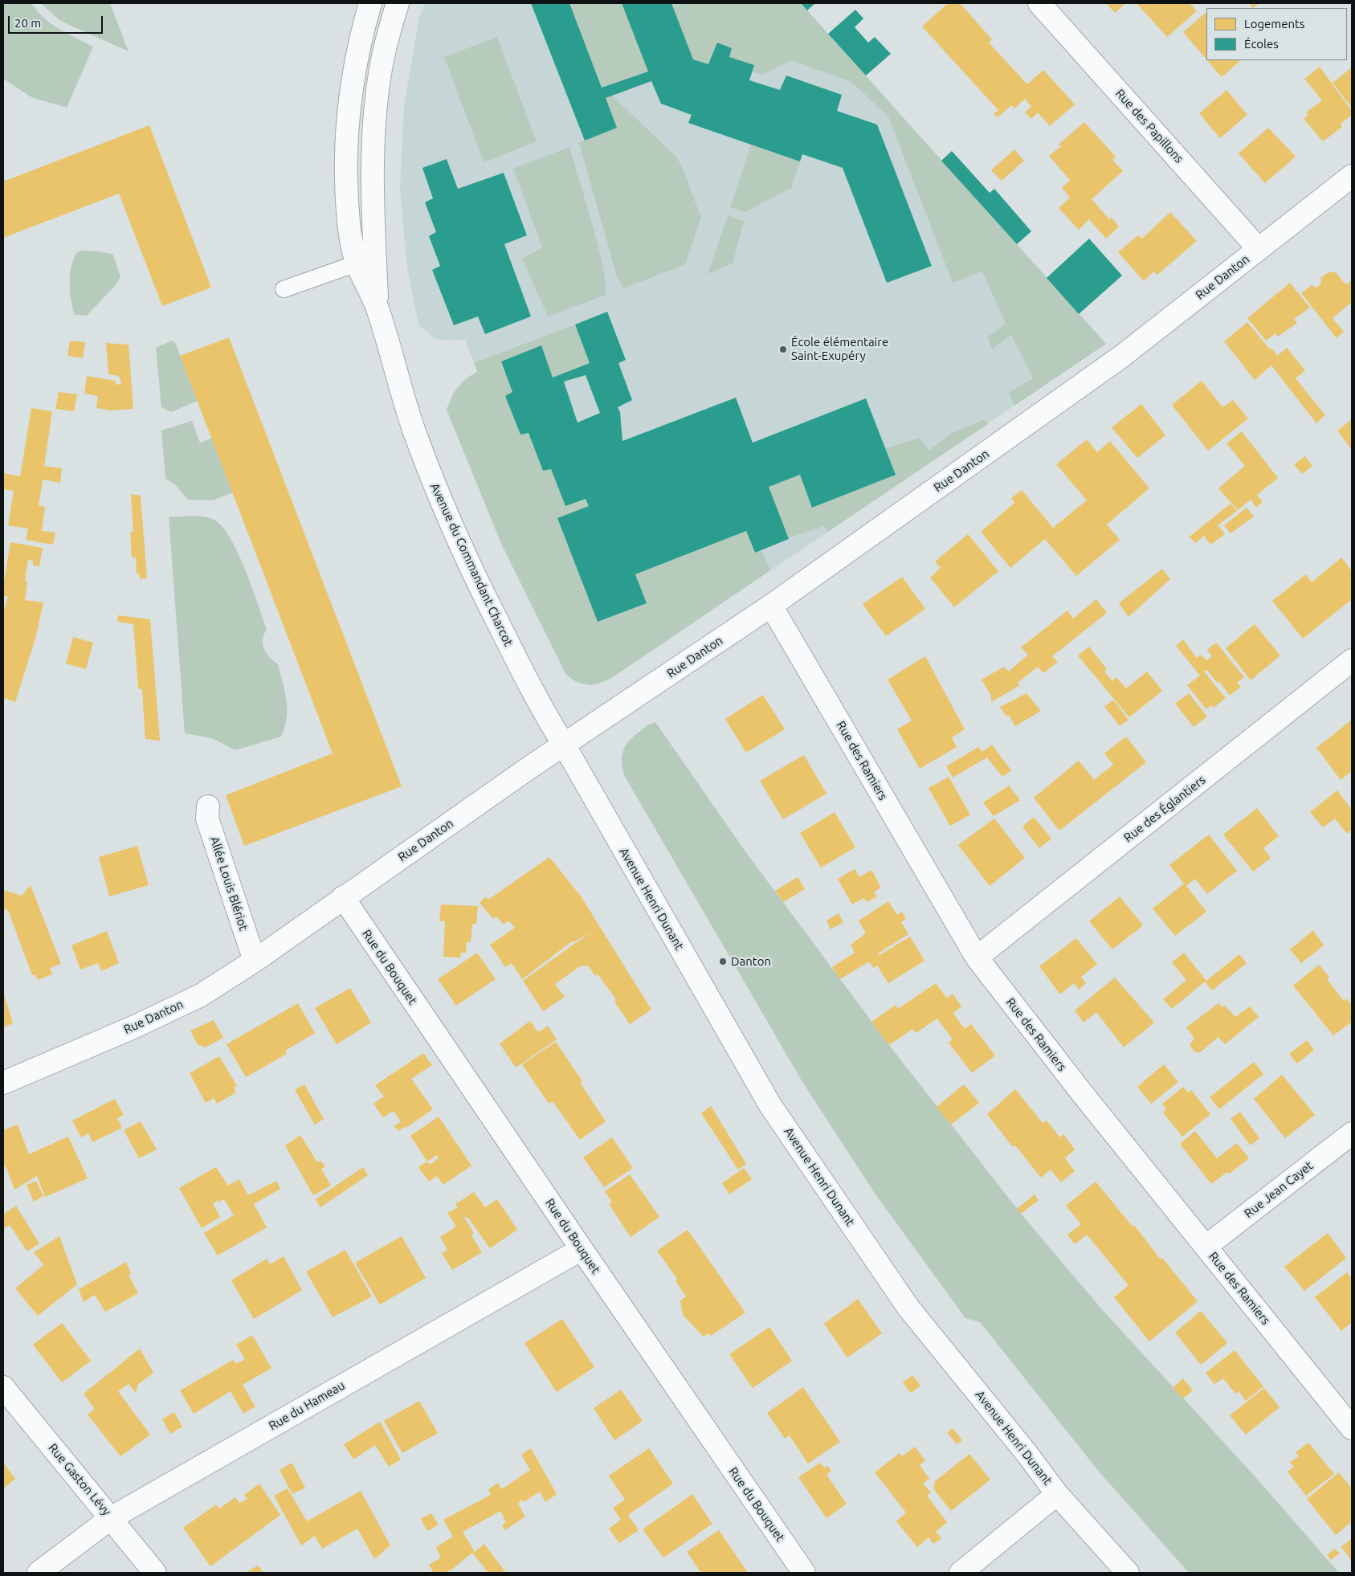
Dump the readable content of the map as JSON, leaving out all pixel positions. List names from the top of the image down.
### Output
{
  "streets": {
    "street": [
      "Rue des Papillons",
      "Rue Danton",
      "Avenue du Commandant Charcot",
      "Rue des Ramiers",
      "Rue des Églantiers",
      "Allée Louis Blériot",
      "Avenue Henri Dunant",
      "Rue du Bouquet",
      "Rue Jean Cayet",
      "Rue du Hameau",
      "Rue Gaston Lévy"
    ]
  },
  "crossings": [
    ["Rue des Papillons", "Rue Danton"],
    ["Rue Danton", "Avenue du Commandant Charcot"],
    ["Rue Danton", "Rue des Ramiers"],
    ["Rue Danton", "Allée Louis Blériot"],
    ["Rue Danton", "Avenue Henri Dunant"],
    ["Rue Danton", "Rue du Bouquet"],
    ["Avenue du Commandant Charcot", "Avenue Henri Dunant"],
    ["Rue des Ramiers", "Rue des Églantiers"],
    ["Rue des Ramiers", "Rue Jean Cayet"],
    ["Rue du Bouquet", "Rue du Hameau"],
    ["Rue du Hameau", "Rue Gaston Lévy"]
  ],
  "places": ["École élémentaire Saint-Exupéry", "Danton"],
  "legend": ["Logements", "Écoles"],
  "scale_bar": "20 m"
}
